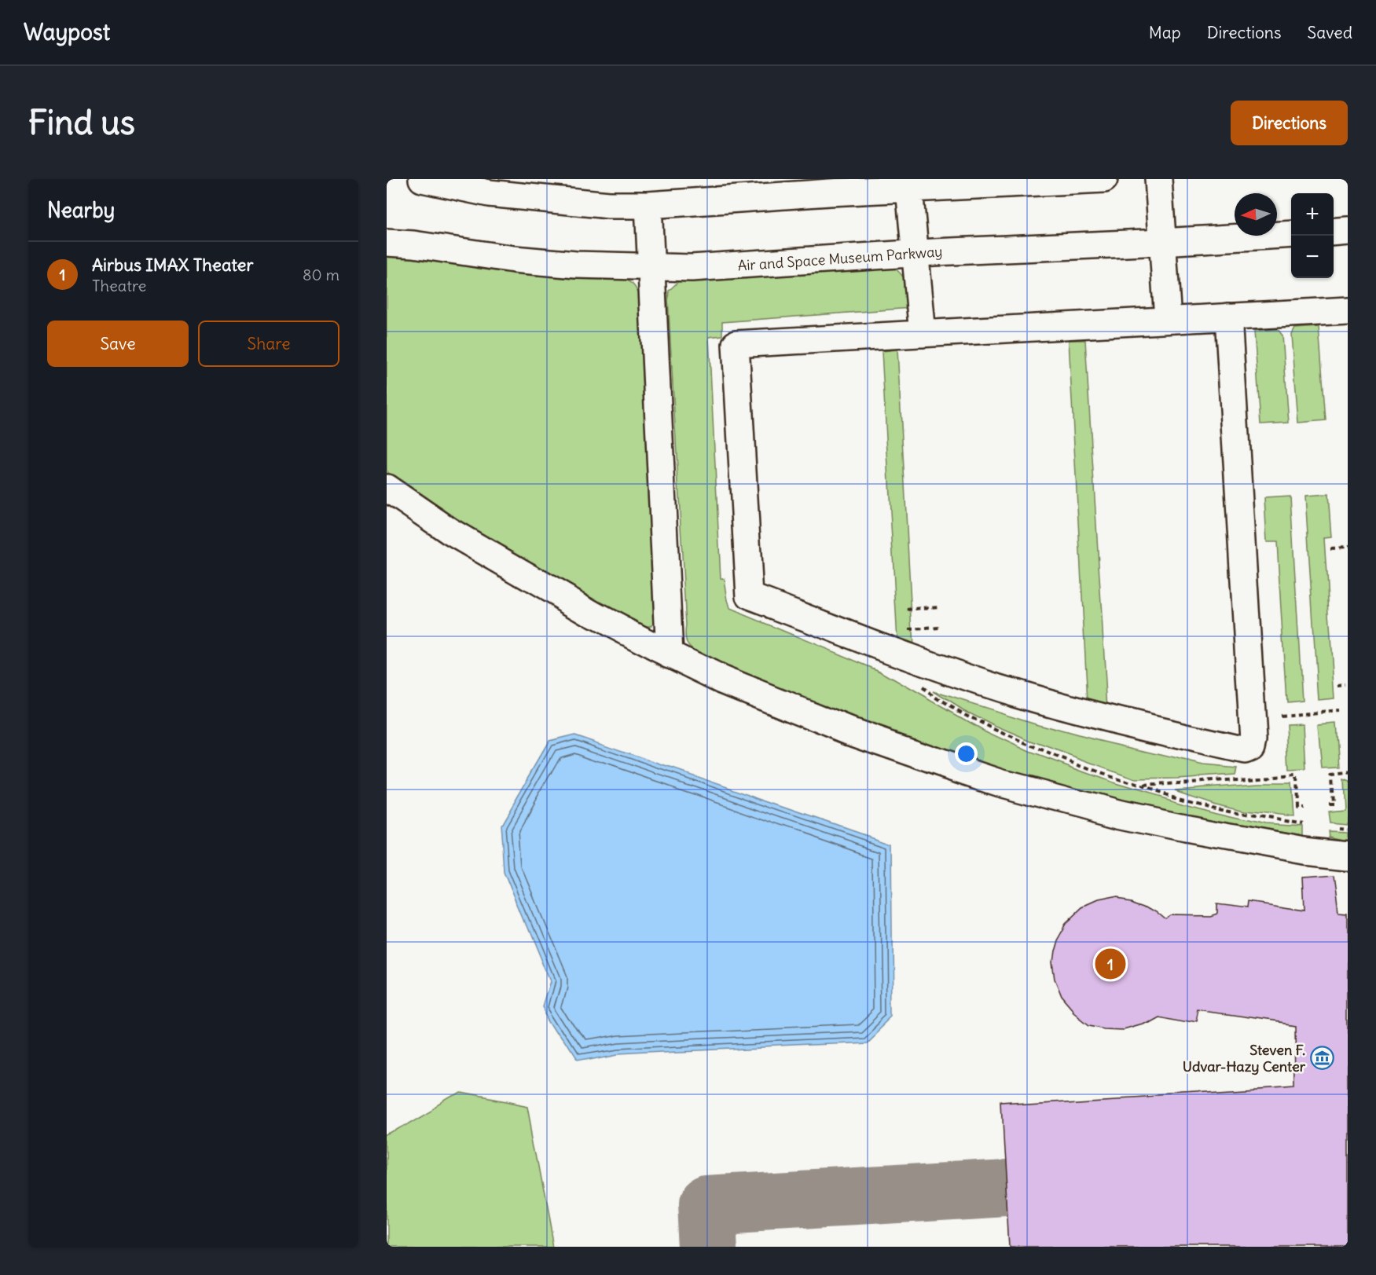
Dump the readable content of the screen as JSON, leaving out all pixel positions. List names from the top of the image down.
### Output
{
  "streets": {
    "street": ["Air and Space Museum Parkway"]
  },
  "places": {
    "museum": ["Steven F. Udvar-Hazy Center"]
  },
  "north": "left",
  "page": {
    "header": "Waypost",
    "nav": ["Map", "Directions", "Saved"],
    "buttons": [
      "Directions",
      ["Save", "Share"]
    ],
    "title": "Find us",
    "heading": "Nearby",
    "map_buttons": ["+", "−"],
    "list": [
      {
        "mark": "1",
        "name": "Airbus IMAX Theater",
        "note": "Theatre",
        "value": "80 m"
      }
    ],
    "pins": "1"
  }
}
